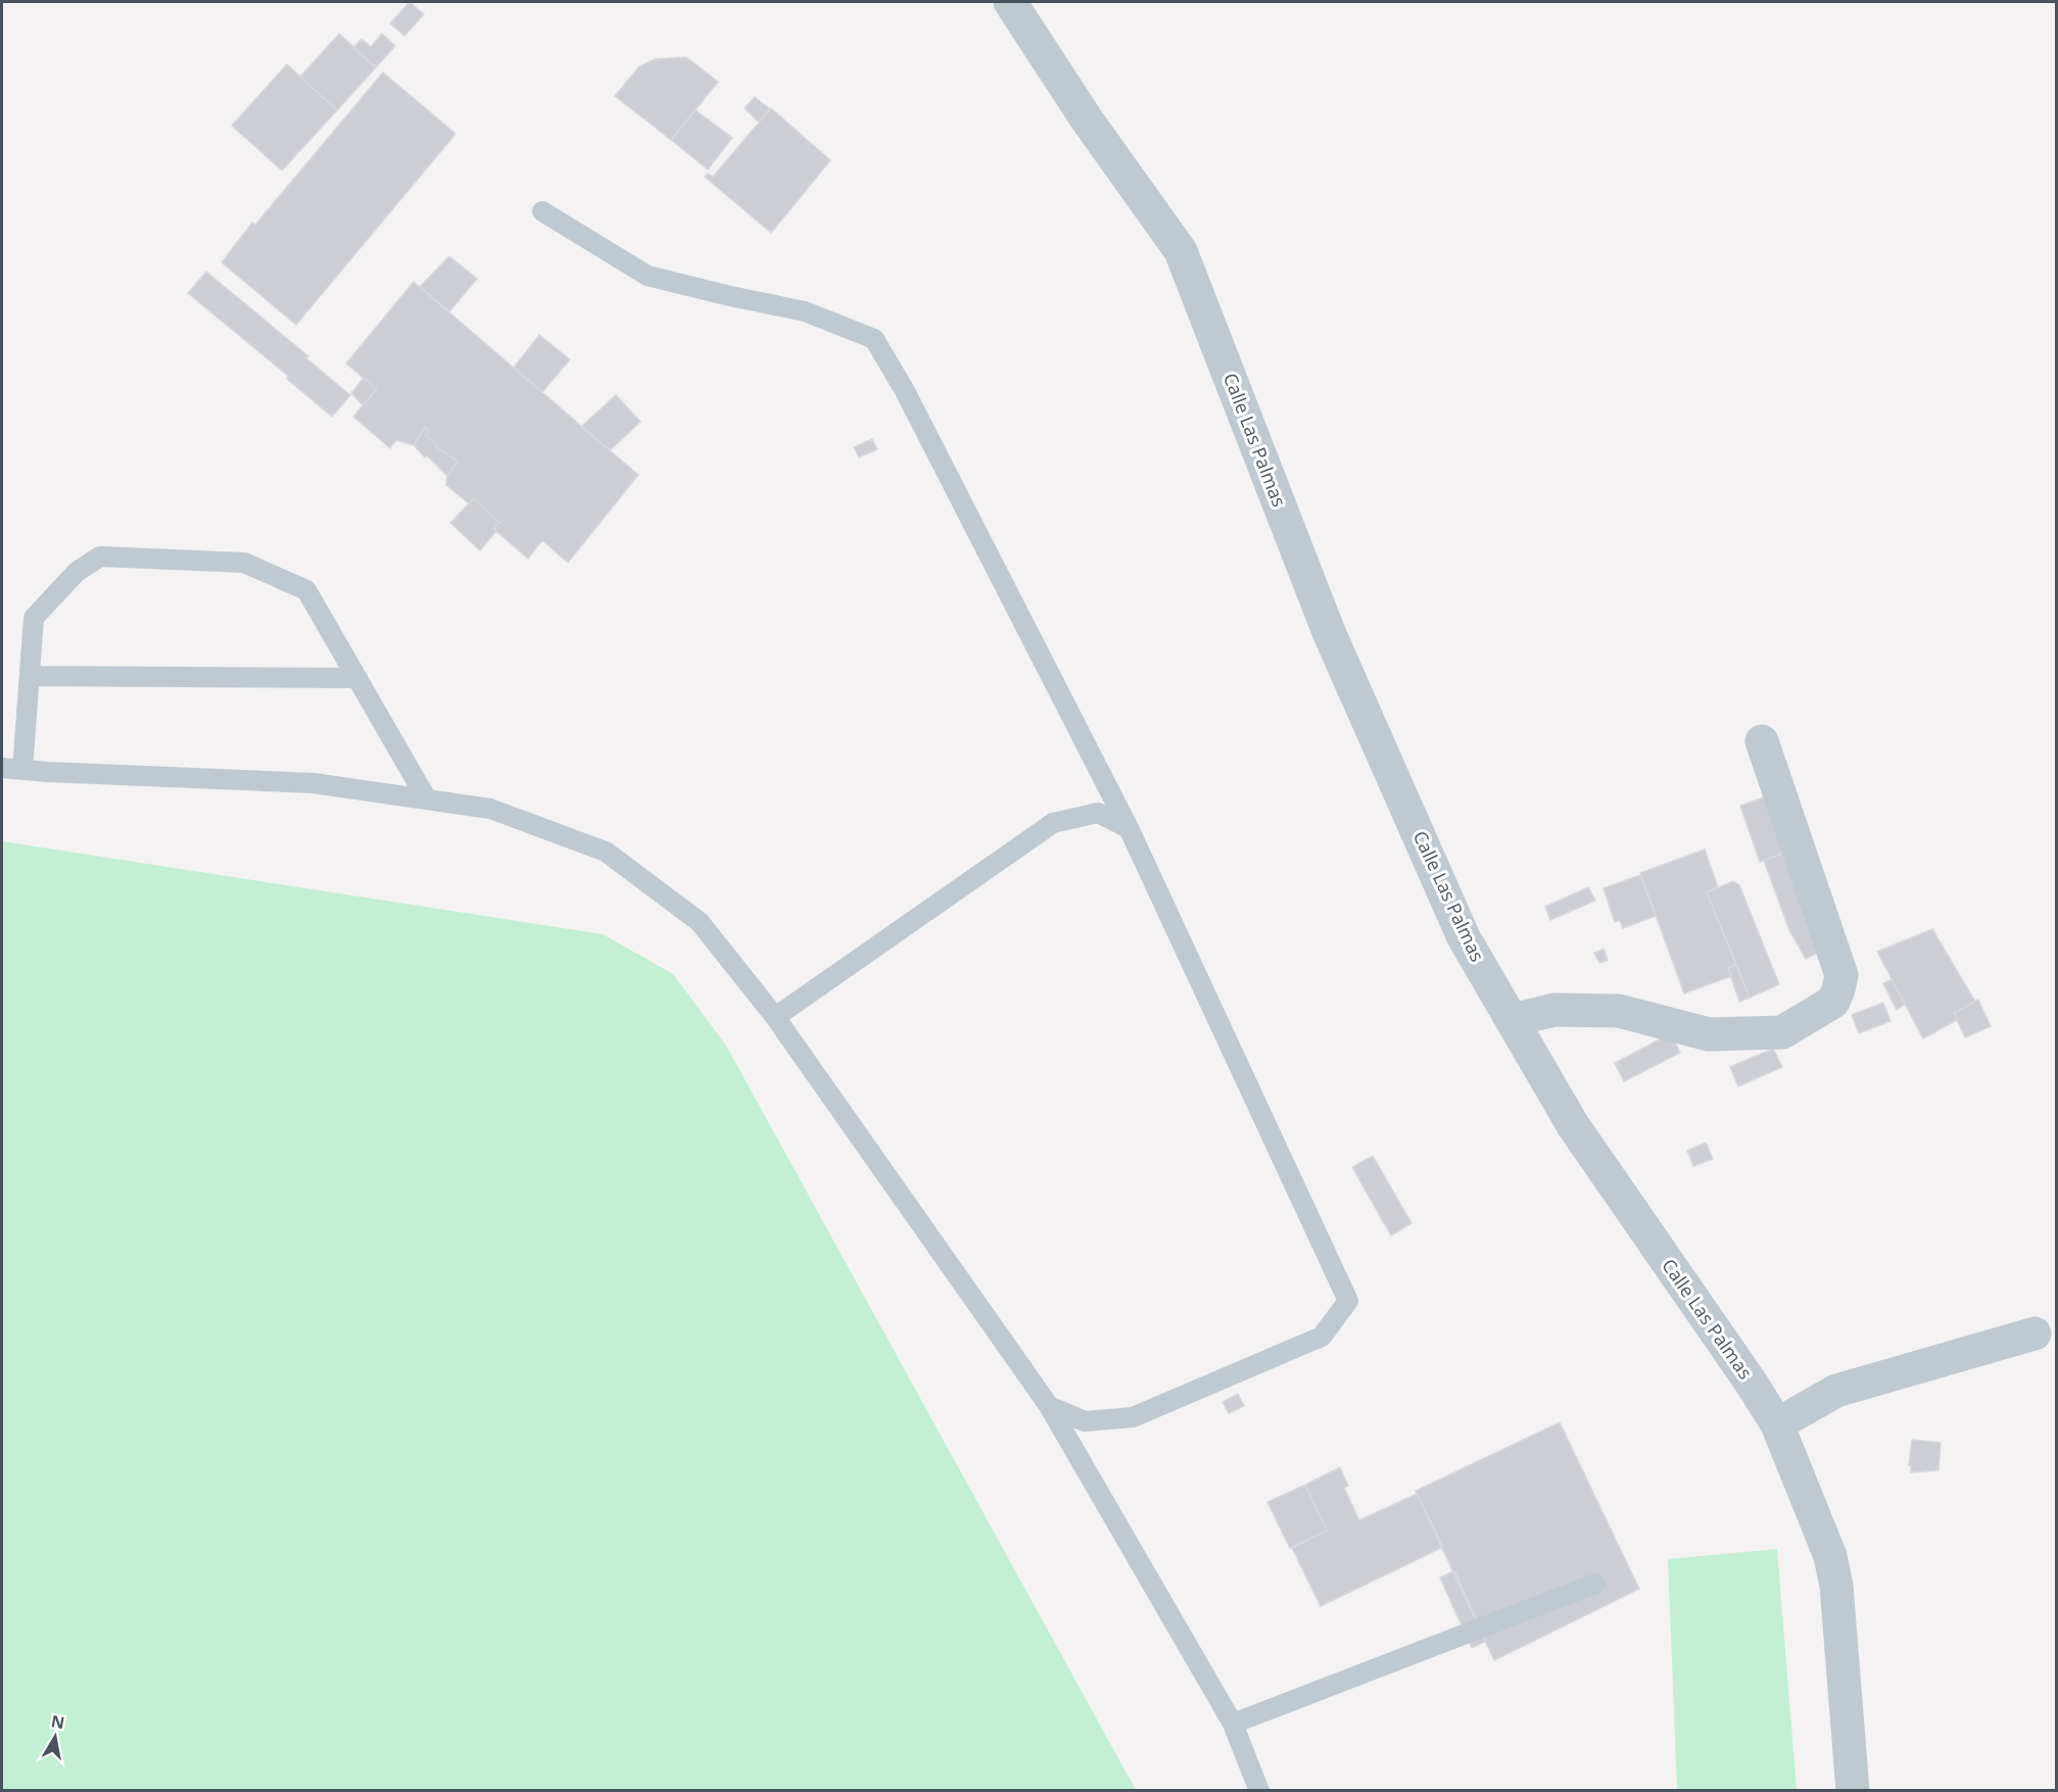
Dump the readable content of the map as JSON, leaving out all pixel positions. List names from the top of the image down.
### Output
{
  "streets": {
    "street": ["Calle Las Palmas"]
  },
  "north": "top"
}
